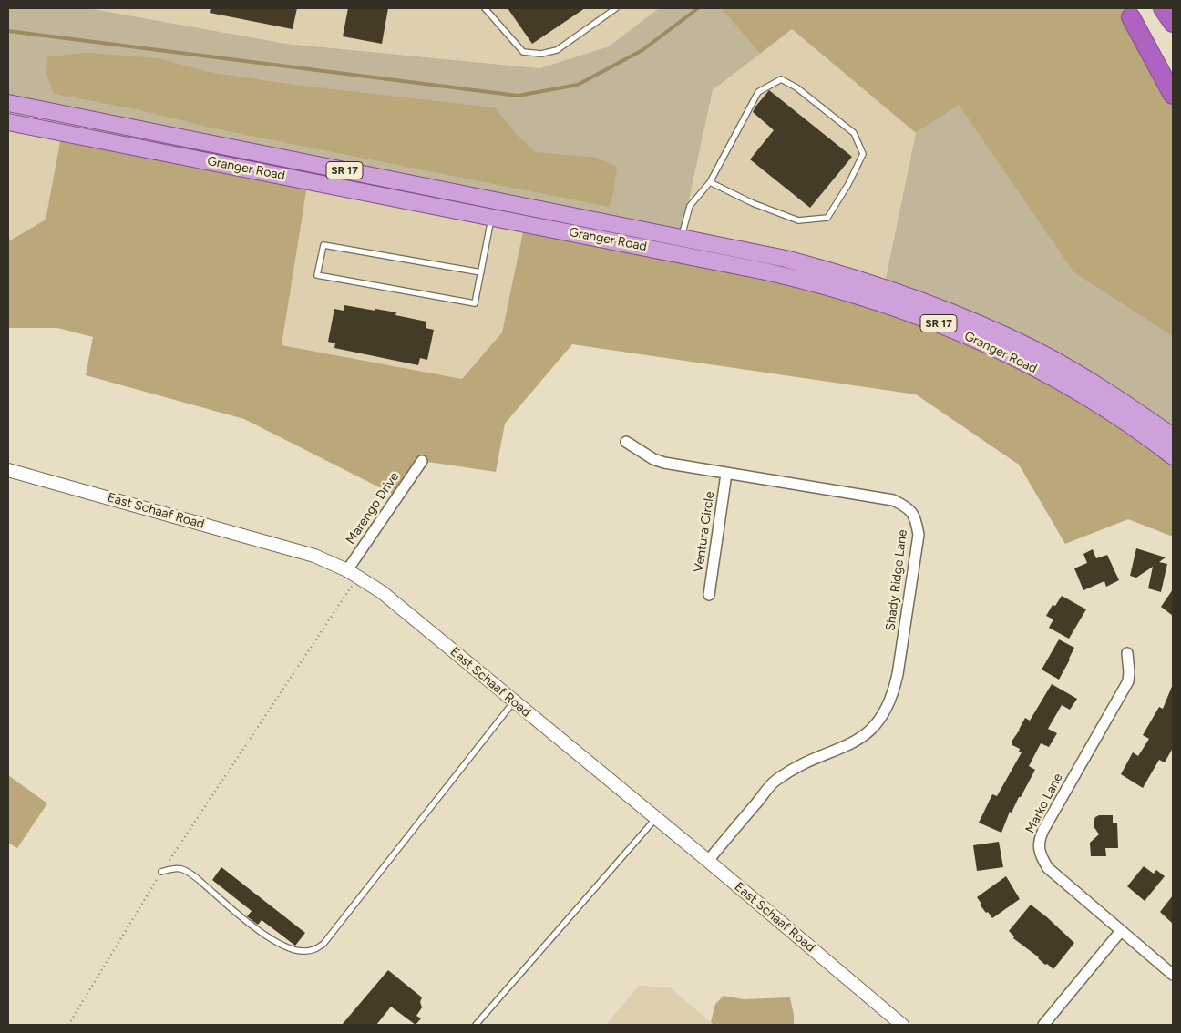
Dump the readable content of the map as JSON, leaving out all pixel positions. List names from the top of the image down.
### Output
{
  "streets": {
    "main road": ["Granger Road", "SR 17"],
    "street": [
      "Marengo Drive",
      "East Schaaf Road",
      "Ventura Circle",
      "Shady Ridge Lane",
      "Marko Lane"
    ]
  },
  "crossings": [
    ["Marengo Drive", "East Schaaf Road"],
    ["East Schaaf Road", "Shady Ridge Lane"],
    ["Ventura Circle", "Shady Ridge Lane"]
  ]
}
